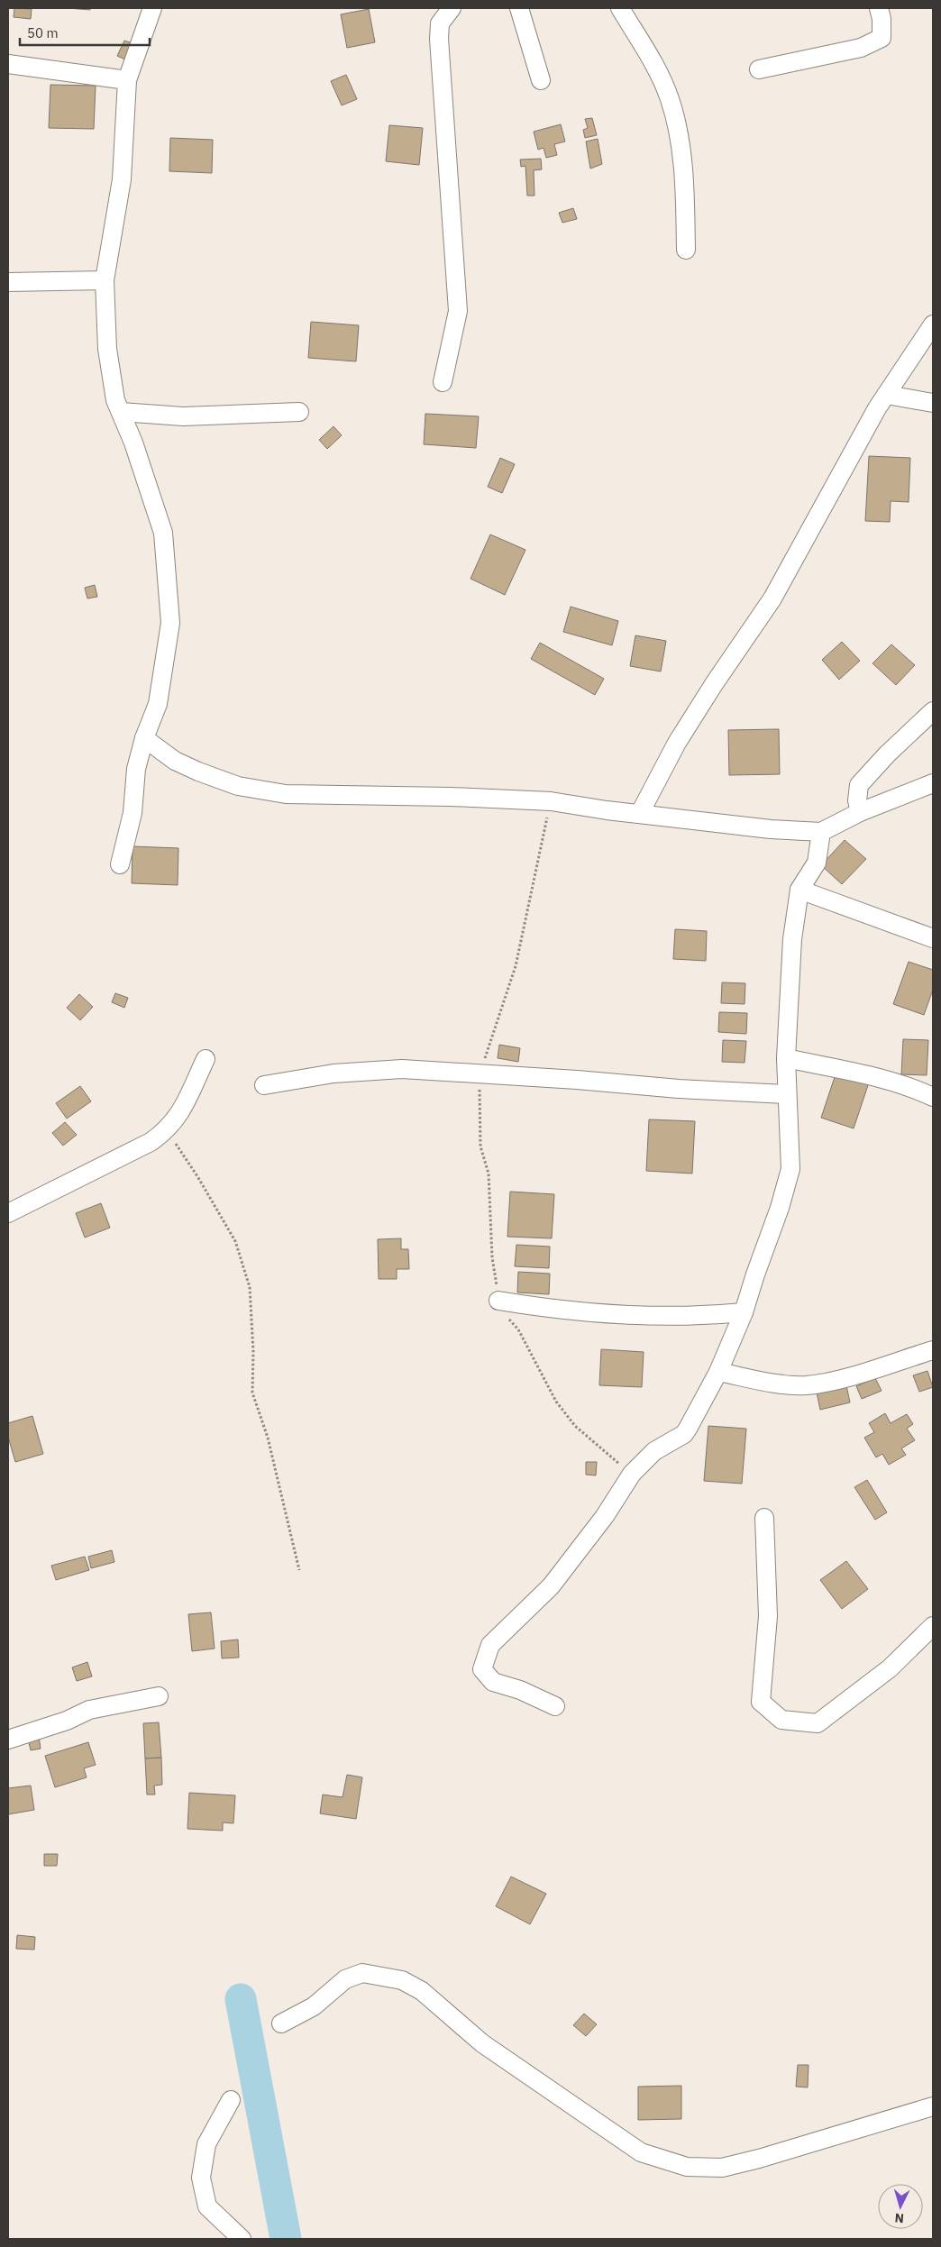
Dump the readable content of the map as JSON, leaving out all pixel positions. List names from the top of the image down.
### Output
{
  "scale_bar": "50 m",
  "north": "bottom"
}
